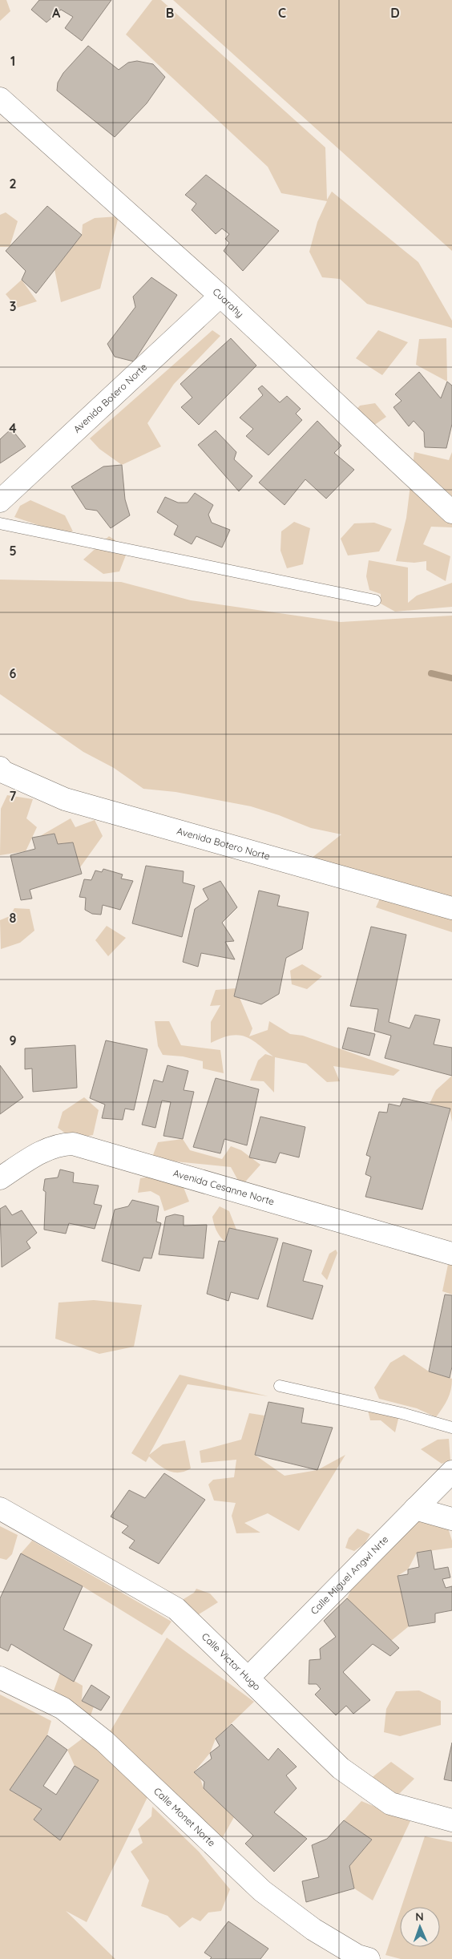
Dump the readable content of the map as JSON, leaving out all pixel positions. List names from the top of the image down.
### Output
{
  "streets": {
    "street": [
      "Cuarahy",
      "Avenida Botero Norte",
      "Avenida Cesanne Norte",
      "Calle Miguel Angwl Nrte",
      "Calle Victor Hugo",
      "Calle Monet Norte"
    ]
  },
  "crossings": [
    ["Cuarahy", "Avenida Botero Norte"],
    ["Calle Miguel Angwl Nrte", "Calle Victor Hugo"]
  ],
  "north": "top",
  "grid": {
    "columns": [
      "A",
      "B",
      "C",
      "D"
    ],
    "rows": [
      "1",
      "2",
      "3",
      "4",
      "5",
      "6",
      "7",
      "8",
      "9"
    ]
  }
}
